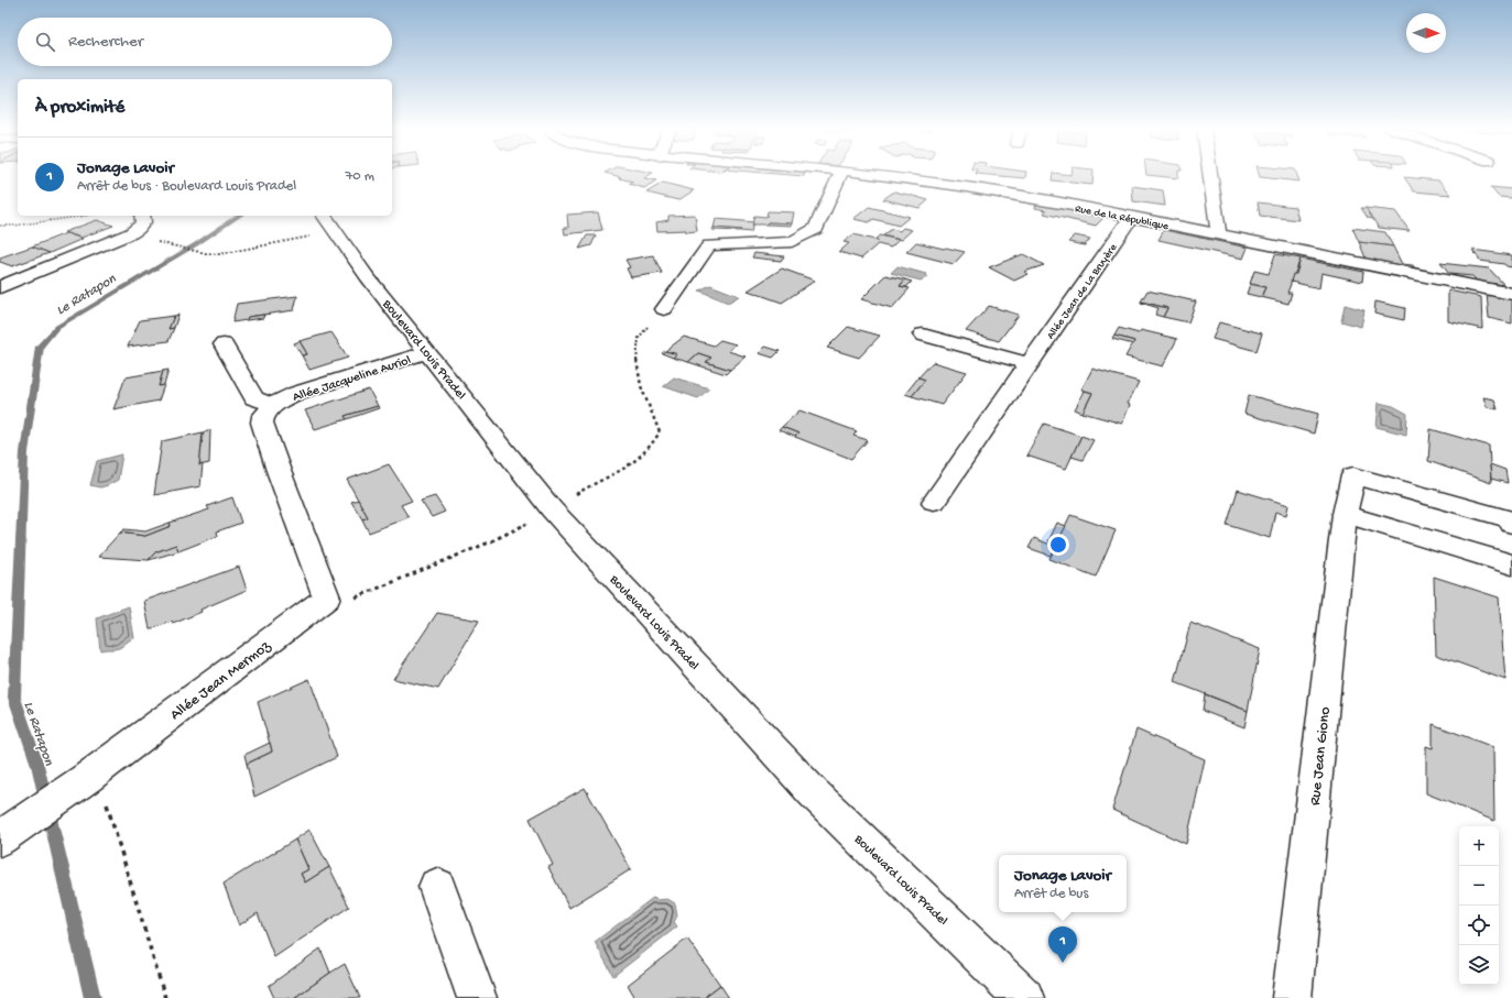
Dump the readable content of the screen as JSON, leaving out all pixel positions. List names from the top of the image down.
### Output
{
  "streets": {
    "street": [
      "Rue de la République",
      "Allée Jean de La Bruyère",
      "Boulevard Louis Pradel",
      "Allée Jacqueline Auriol",
      "Allée Jean Mermoz",
      "Rue Jean Giono"
    ]
  },
  "crossings": [
    ["Rue de la République", "Allée Jean de La Bruyère"],
    ["Boulevard Louis Pradel", "Allée Jacqueline Auriol"],
    ["Allée Jacqueline Auriol", "Allée Jean Mermoz"]
  ],
  "water": ["Le Ratapon"],
  "north": "right",
  "page": {
    "search": "Rechercher",
    "heading": "À proximité",
    "list": [
      {
        "mark": "1",
        "name": "Jonage Lavoir",
        "note": "Arrêt de bus · Boulevard Louis Pradel",
        "value": "70 m"
      }
    ],
    "map_buttons": ["+", "−"],
    "popup": ["Jonage Lavoir", "Arrêt de bus"],
    "pins": "1"
  }
}
